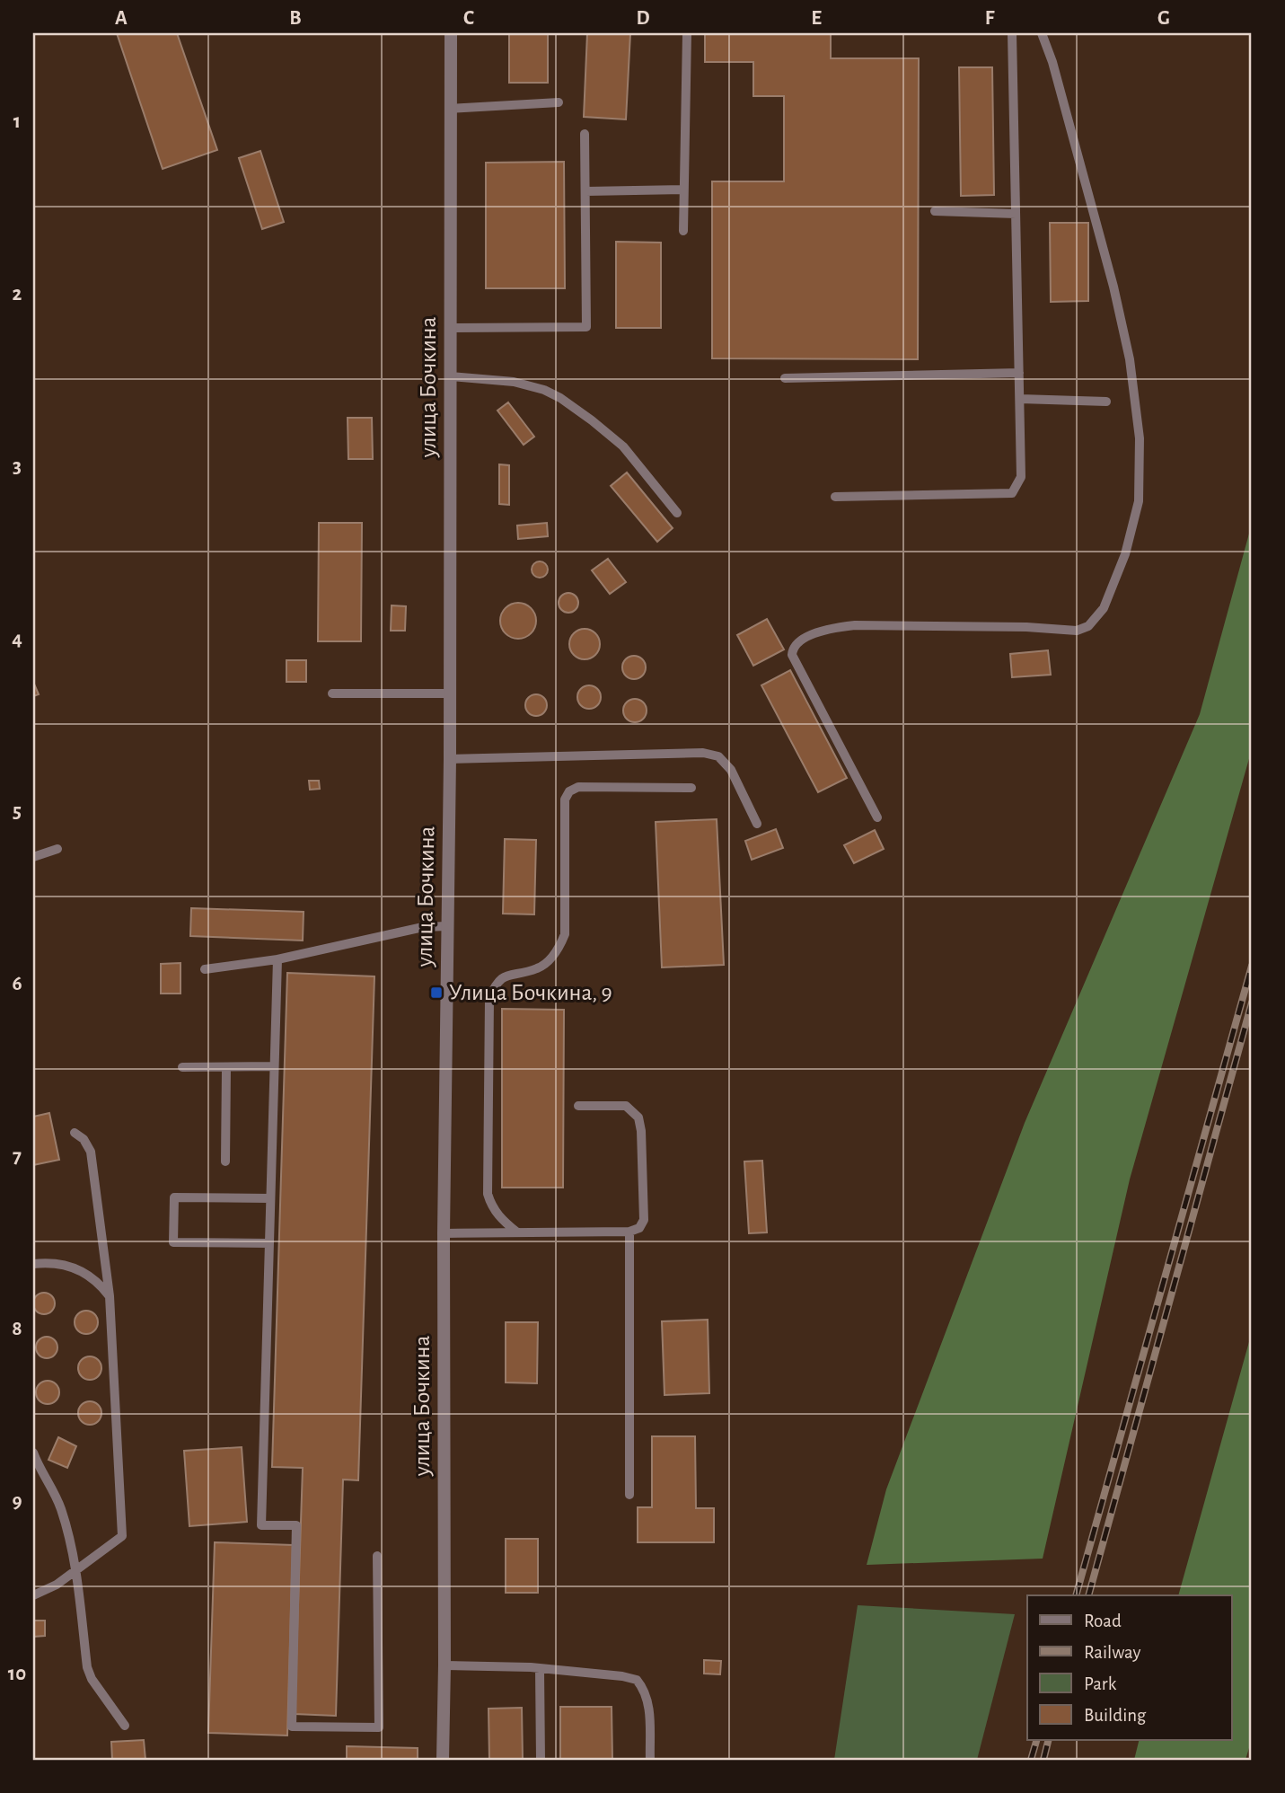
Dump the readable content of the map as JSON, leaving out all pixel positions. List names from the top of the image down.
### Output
{
  "streets": {
    "street": ["улица Бочкина"]
  },
  "places": {
    "transit": ["Улица Бочкина, 9"]
  },
  "legend": [
    "Road",
    "Railway",
    "Park",
    "Building"
  ],
  "grid": {
    "columns": [
      "A",
      "B",
      "C",
      "D",
      "E",
      "F",
      "G"
    ],
    "rows": [
      "1",
      "2",
      "3",
      "4",
      "5",
      "6",
      "7",
      "8",
      "9",
      "10"
    ]
  }
}
